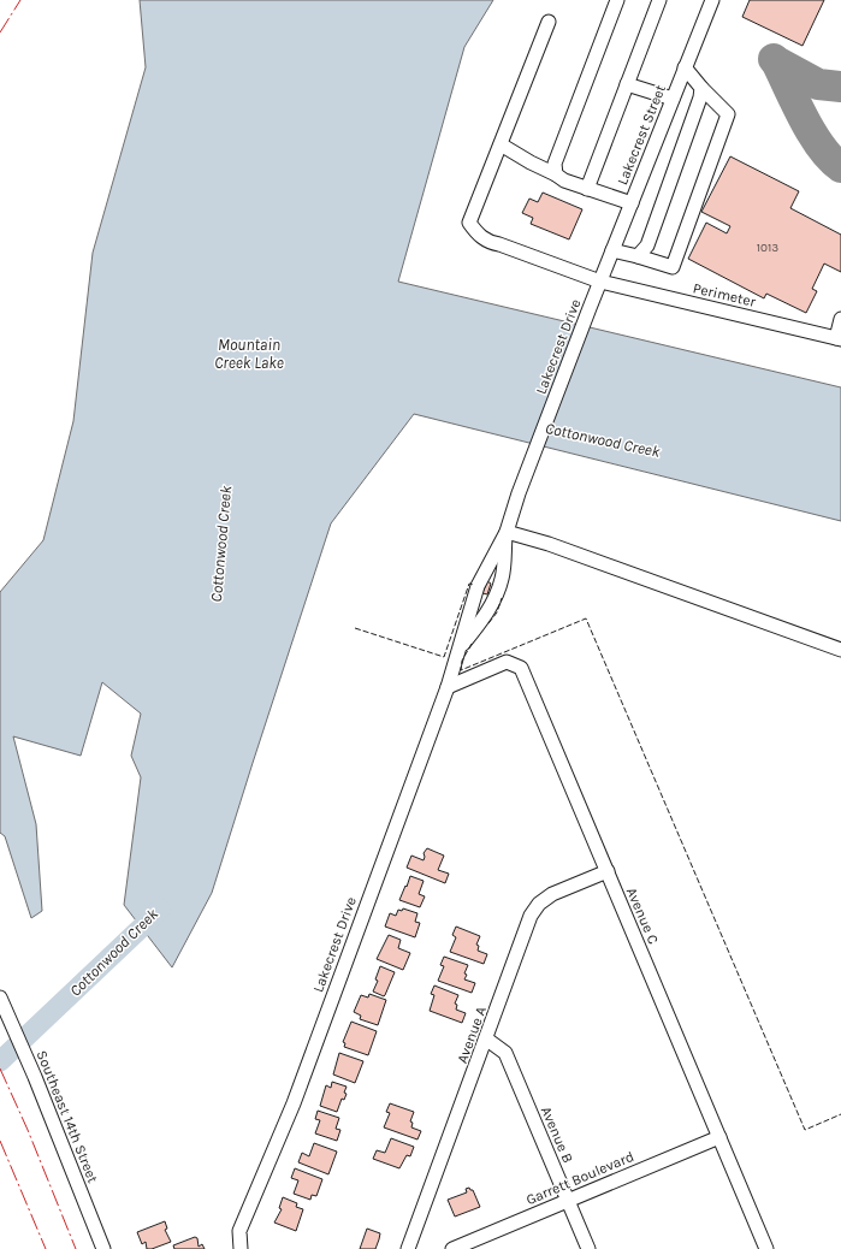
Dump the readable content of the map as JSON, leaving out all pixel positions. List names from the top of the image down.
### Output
{
  "streets": {
    "street": [
      "Lakecrest Street",
      "Perimeter",
      "Lakecrest Drive",
      "Avenue C",
      "Avenue A",
      "Southeast 14th Street",
      "Avenue B",
      "Garrett Boulevard"
    ]
  },
  "crossings": [
    ["Lakecrest Street", "Perimeter"],
    ["Lakecrest Street", "Lakecrest Drive"],
    ["Perimeter", "Lakecrest Drive"],
    ["Lakecrest Drive", "Avenue C"],
    ["Avenue C", "Avenue A"],
    ["Avenue C", "Garrett Boulevard"],
    ["Avenue A", "Avenue B"],
    ["Avenue B", "Garrett Boulevard"]
  ],
  "water": ["Mountain Creek Lake", "Cottonwood Creek"],
  "house_numbers": ["1013"]
}
